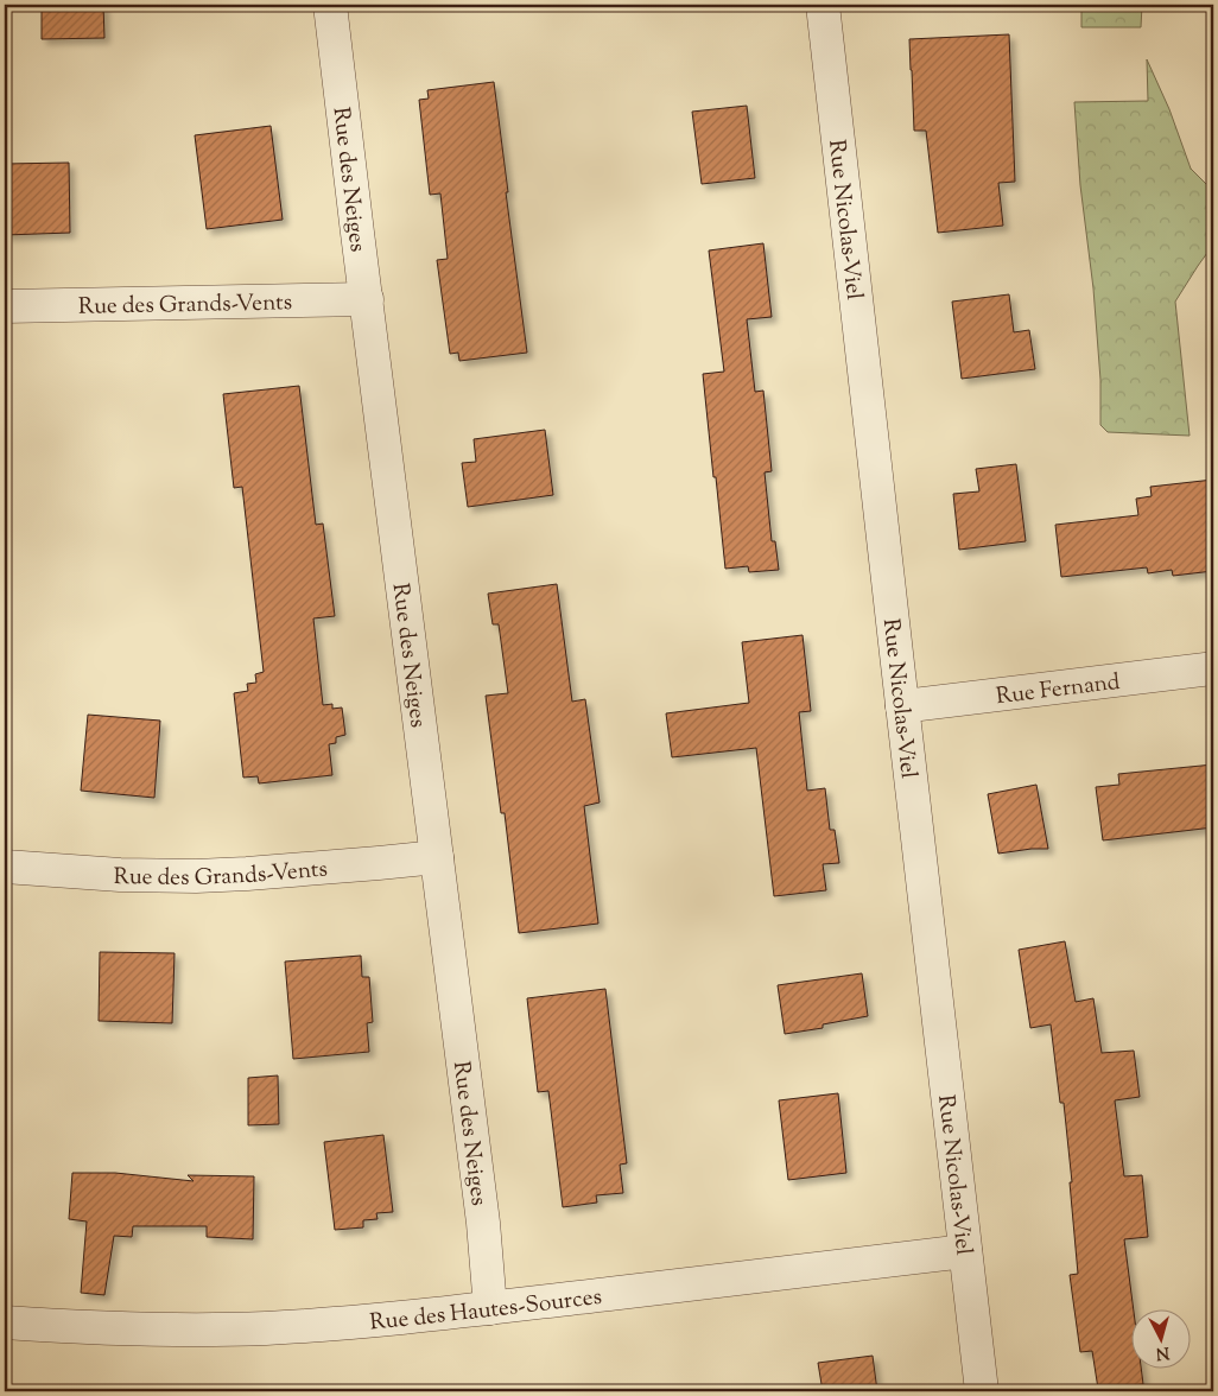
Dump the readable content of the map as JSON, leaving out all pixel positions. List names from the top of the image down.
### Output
{
  "streets": {
    "street": [
      "Rue des Neiges",
      "Rue Nicolas-Viel",
      "Rue des Grands-Vents",
      "Rue Fernand",
      "Rue des Hautes-Sources"
    ]
  },
  "crossings": [
    ["Rue des Neiges", "Rue des Grands-Vents"],
    ["Rue des Neiges", "Rue des Hautes-Sources"],
    ["Rue Nicolas-Viel", "Rue Fernand"],
    ["Rue Nicolas-Viel", "Rue des Hautes-Sources"]
  ],
  "north": "bottom"
}
